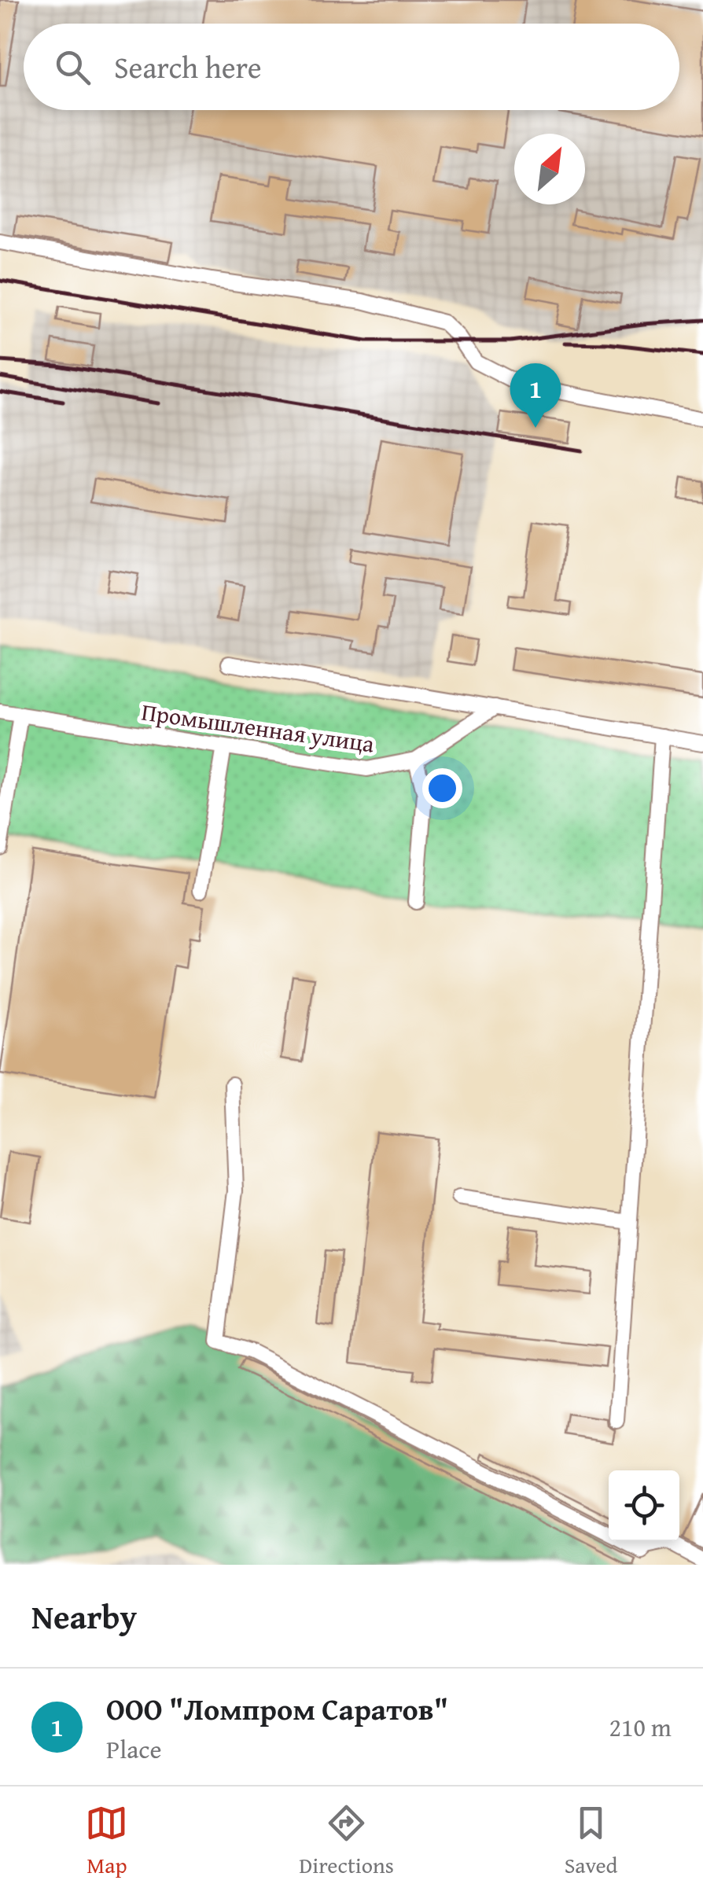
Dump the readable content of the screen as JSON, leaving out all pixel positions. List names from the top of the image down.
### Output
{
  "streets": {
    "street": ["Промышленная улица"]
  },
  "north": "top right",
  "page": {
    "search": "Search here",
    "pins": "1",
    "heading": "Nearby",
    "list": [
      {
        "mark": "1",
        "name": "ООО \"Ломпром Саратов\"",
        "note": "Place",
        "value": "210 m"
      }
    ],
    "nav": ["Map", "Directions", "Saved"]
  }
}
